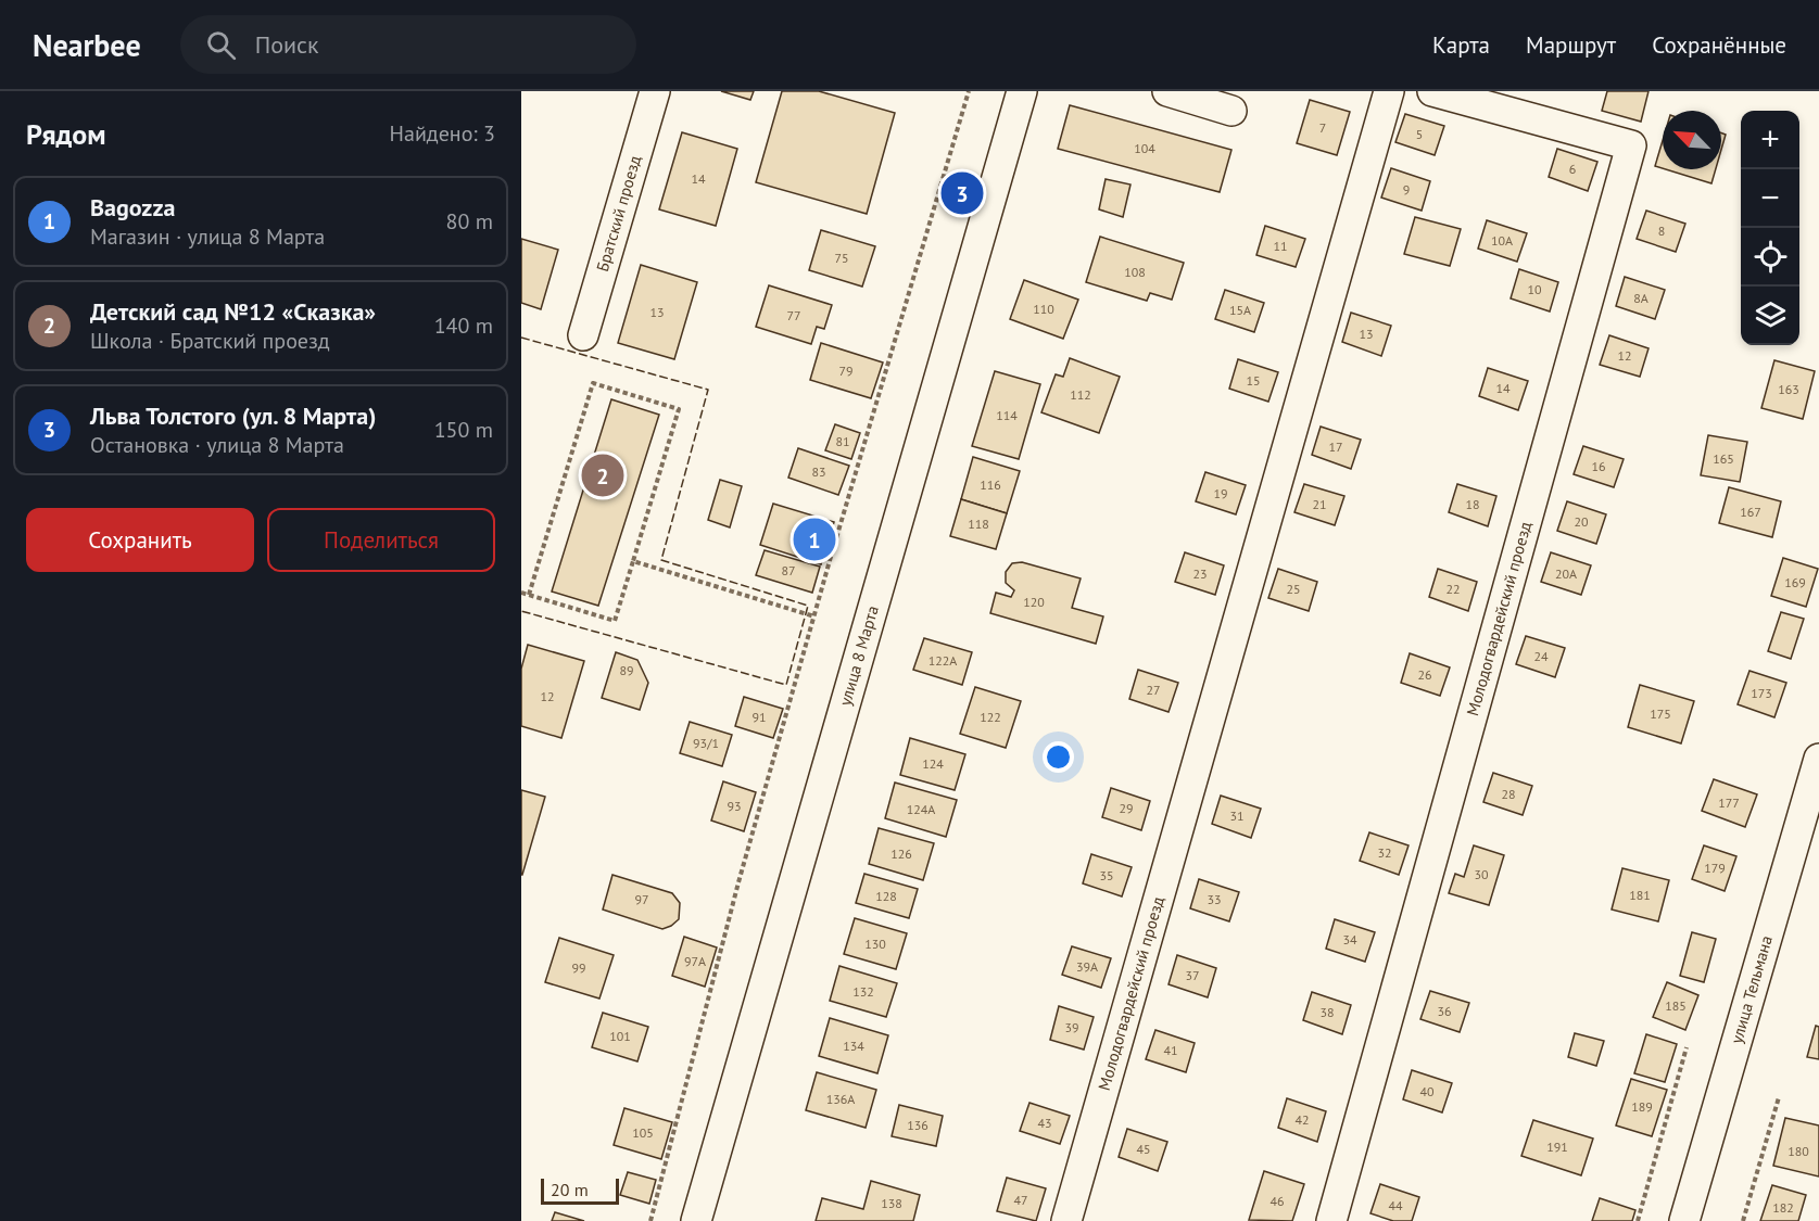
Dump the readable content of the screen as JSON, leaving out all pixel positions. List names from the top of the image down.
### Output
{
  "streets": {
    "street": [
      "Братский проезд",
      "Молодогвардейский проезд",
      "улица 8 Марта",
      "улица Тельмана"
    ]
  },
  "house_numbers": [
    "7",
    "5",
    "104",
    "6",
    "14",
    "9",
    "8",
    "10А",
    "11",
    "75",
    "108",
    "10",
    "8А",
    "110",
    "15А",
    "13",
    "77",
    "13",
    "12",
    "79",
    "15",
    "14",
    "163",
    "112",
    "114",
    "81",
    "17",
    "165",
    "16",
    "83",
    "116",
    "19",
    "21",
    "18",
    "167",
    "20",
    "118",
    "87",
    "23",
    "20А",
    "169",
    "25",
    "22",
    "120",
    "24",
    "122А",
    "89",
    "26",
    "27",
    "173",
    "12",
    "175",
    "91",
    "122",
    "93/1",
    "124",
    "28",
    "177",
    "93",
    "29",
    "124А",
    "31",
    "32",
    "126",
    "179",
    "30",
    "35",
    "181",
    "128",
    "97",
    "33",
    "34",
    "130",
    "97А",
    "39А",
    "99",
    "37",
    "132",
    "185",
    "36",
    "38",
    "39",
    "101",
    "134",
    "41",
    "40",
    "136А",
    "189",
    "42",
    "43",
    "136",
    "105",
    "191",
    "45",
    "180",
    "47",
    "46",
    "138",
    "44",
    "182"
  ],
  "scale_bar": "20 m",
  "north": "top left",
  "page": {
    "header": "Nearbee",
    "search": "Поиск",
    "nav": ["Карта", "Маршрут", "Сохранённые"],
    "heading": ["Рядом", "Найдено: 3"],
    "map_buttons": ["+", "−"],
    "pins": ["3", "2", "1"],
    "list": [
      {
        "mark": "1",
        "name": "Bagozza",
        "note": "Магазин · улица 8 Марта",
        "value": "80 m"
      },
      {
        "mark": "2",
        "name": "Детский сад №12 «Сказка»",
        "note": "Школа · Братский проезд",
        "value": "140 m"
      },
      {
        "mark": "3",
        "name": "Льва Толстого (ул. 8 Марта)",
        "note": "Остановка · улица 8 Марта",
        "value": "150 m"
      }
    ],
    "buttons": ["Сохранить", "Поделиться"],
    "scale": "20 m"
  }
}
